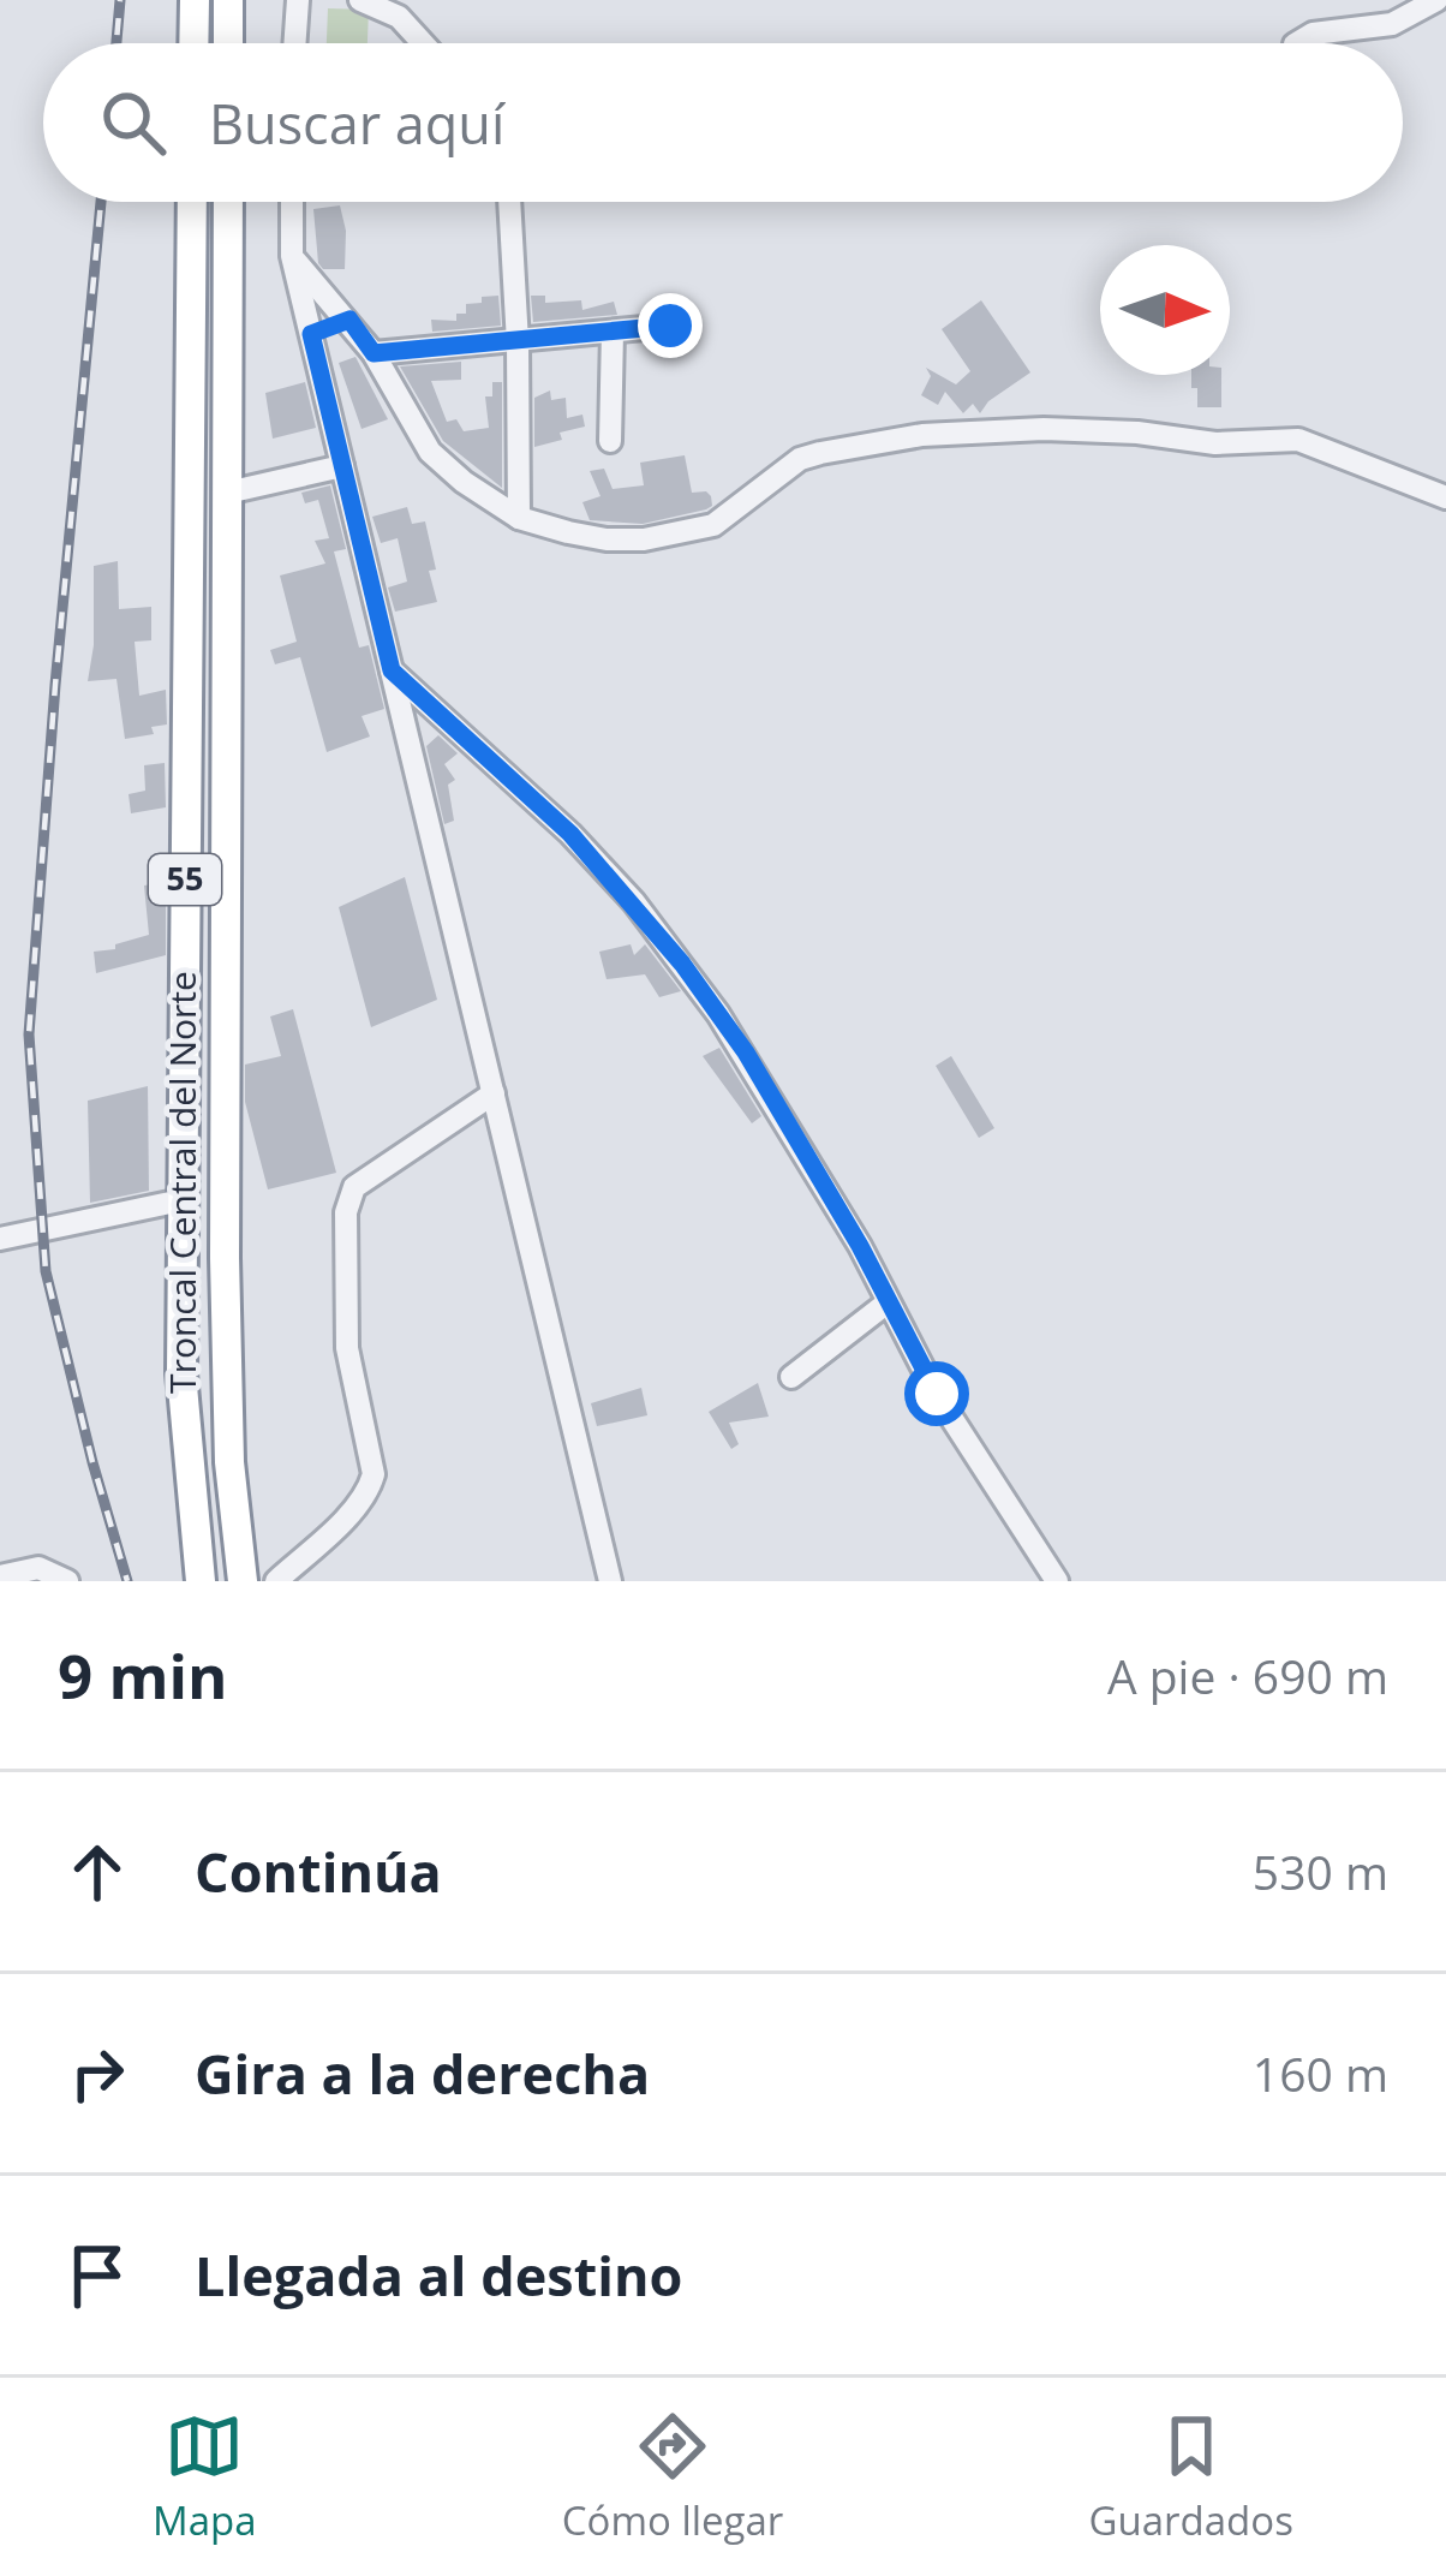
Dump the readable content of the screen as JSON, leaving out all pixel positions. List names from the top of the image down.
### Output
{
  "streets": {
    "highway": ["55", "Troncal Central del Norte"]
  },
  "north": "right",
  "page": {
    "search": "Buscar aquí",
    "heading": ["9 min", "A pie · 690 m"],
    "list": [
      ["Continúa", "530 m"],
      ["Gira a la derecha", "160 m"],
      "Llegada al destino"
    ],
    "nav": ["Mapa", "Cómo llegar", "Guardados"]
  }
}
